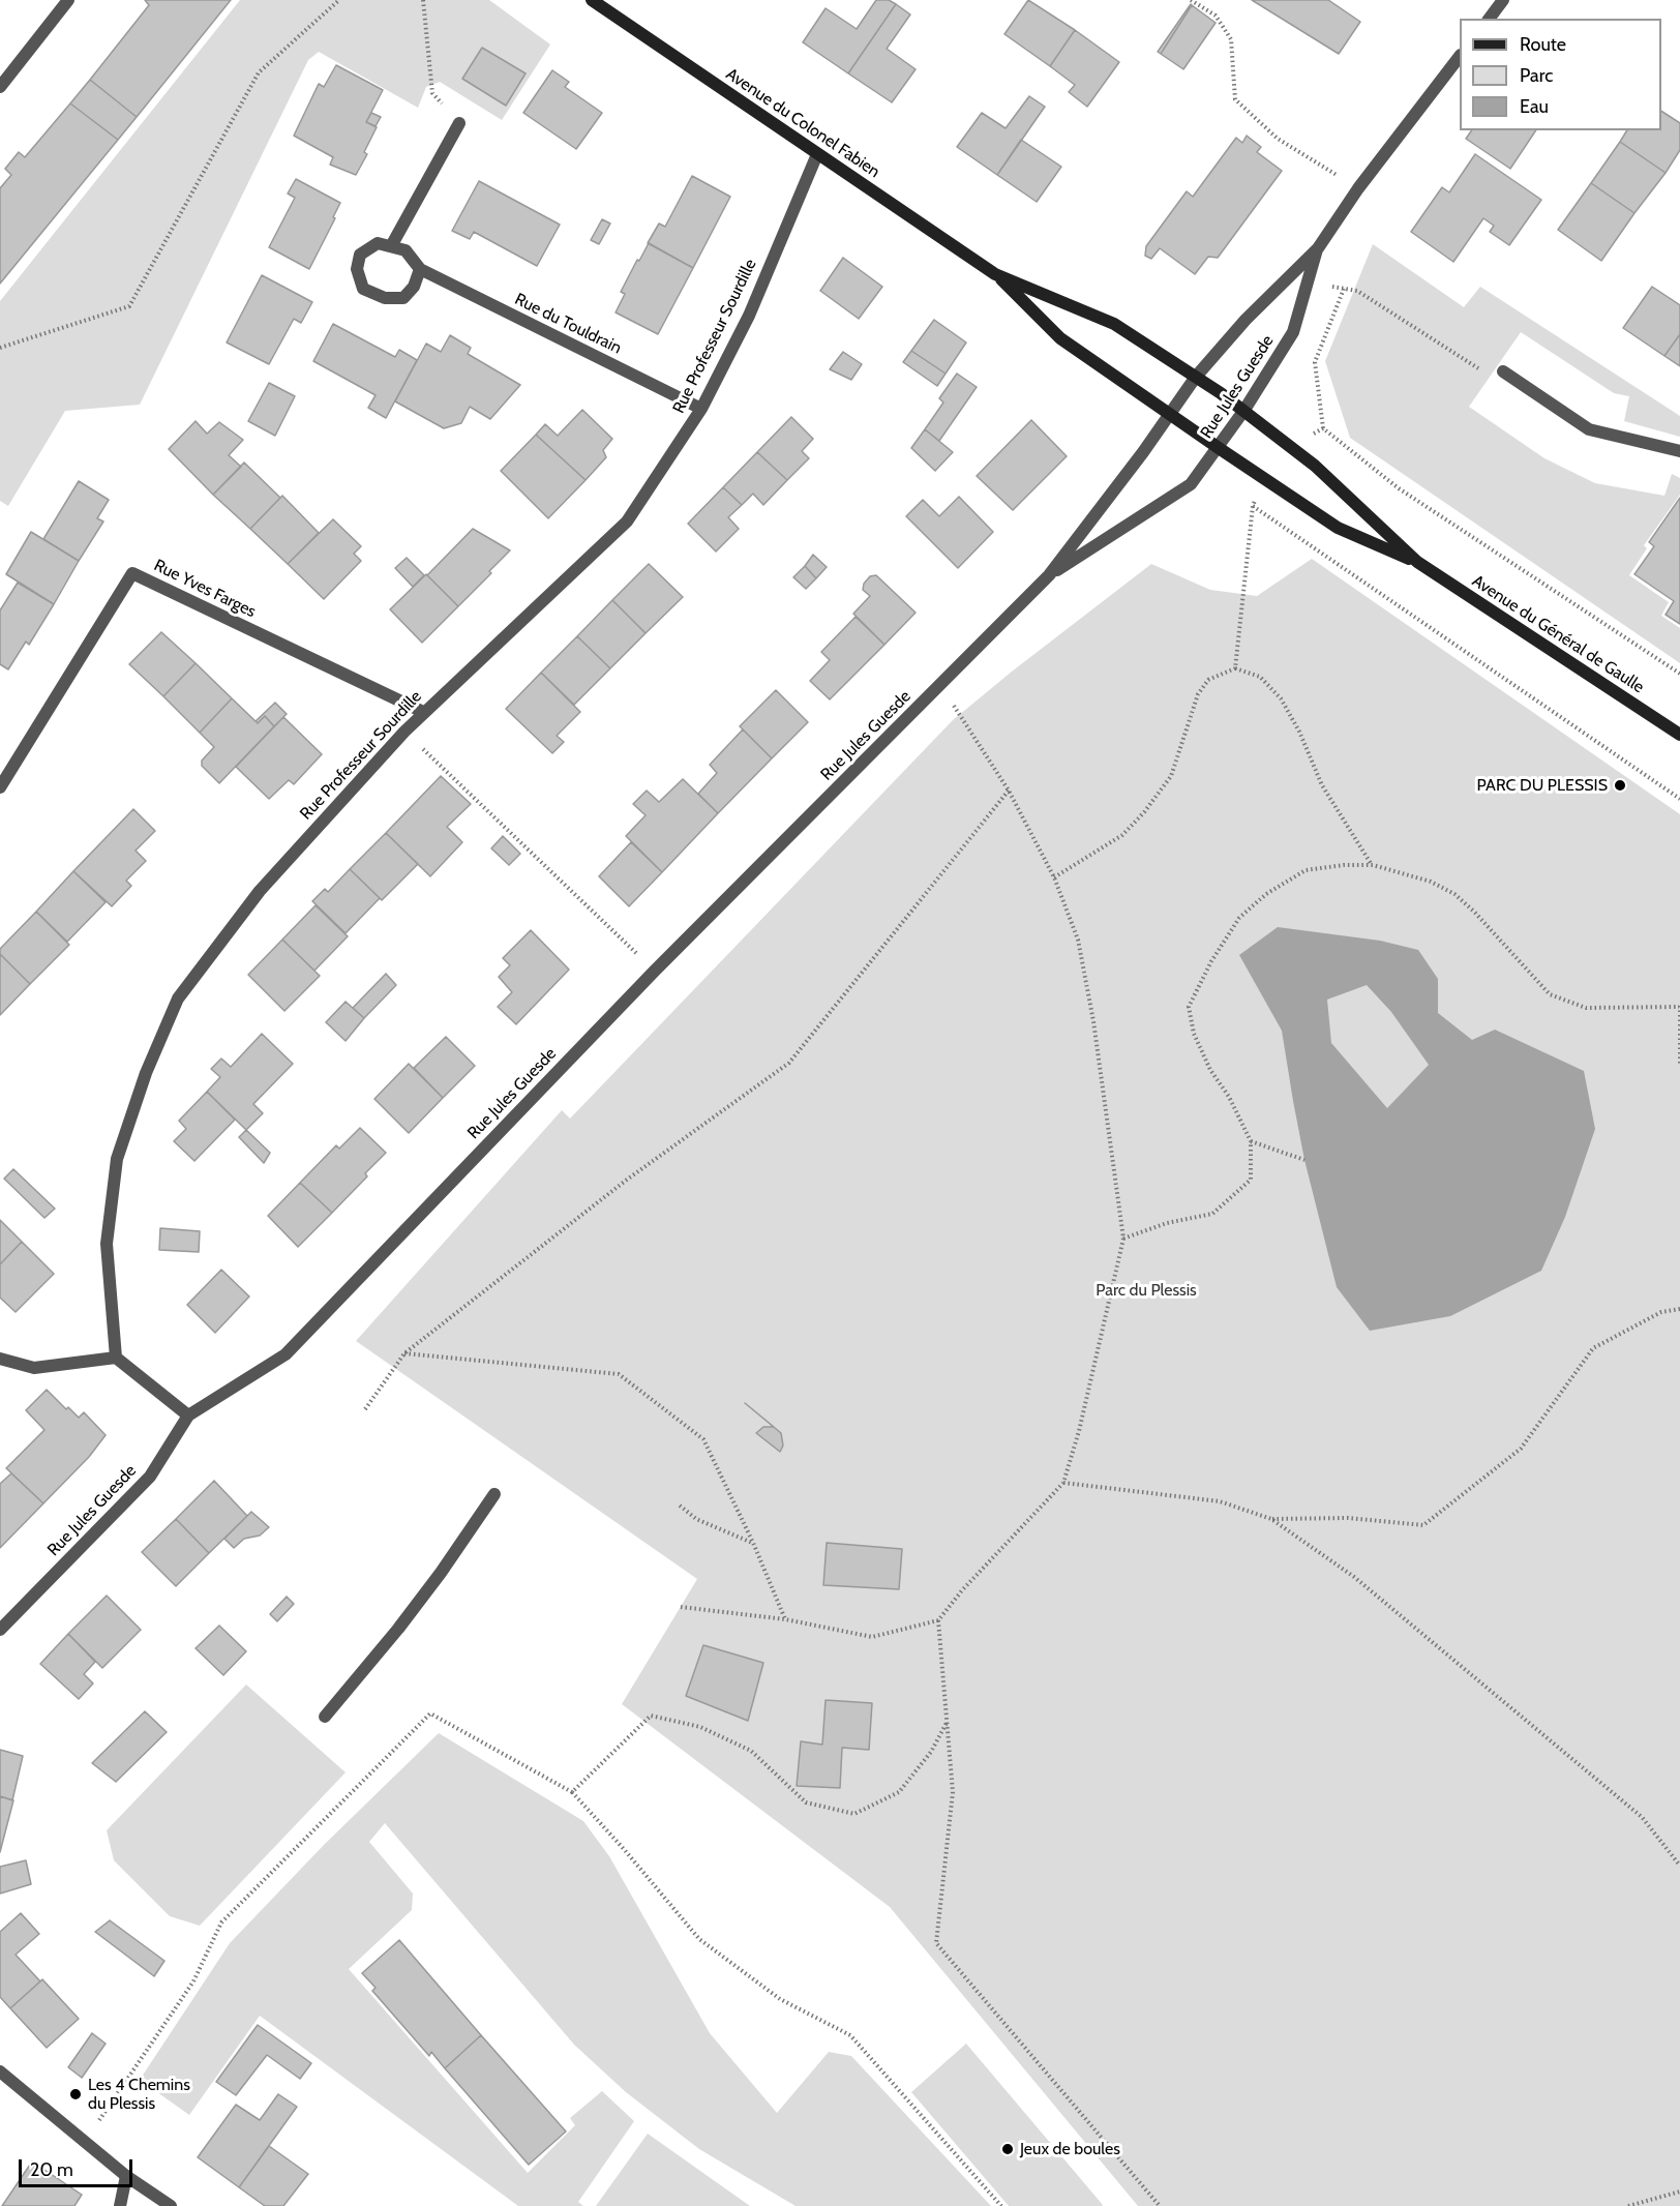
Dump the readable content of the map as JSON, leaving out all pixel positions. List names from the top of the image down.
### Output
{
  "streets": {
    "main road": ["Avenue du Colonel Fabien", "Avenue du Général de Gaulle"],
    "street": [
      "Rue du Touldrain",
      "Rue Professeur Sourdille",
      "Rue Jules Guesde",
      "Rue Yves Farges"
    ]
  },
  "crossings": [
    ["Avenue du Colonel Fabien", "Rue Professeur Sourdille"],
    ["Avenue du Colonel Fabien", "Rue Jules Guesde"],
    ["Avenue du Colonel Fabien", "Avenue du Général de Gaulle"],
    ["Rue du Touldrain", "Rue Professeur Sourdille"],
    ["Rue Professeur Sourdille", "Rue Yves Farges"],
    ["Rue Jules Guesde", "Avenue du Général de Gaulle"]
  ],
  "parks": ["Parc du Plessis"],
  "places": ["PARC DU PLESSIS", "Les 4 Chemins du Plessis", "Jeux de boules"],
  "legend": ["Route", "Parc", "Eau"],
  "scale_bar": "20 m"
}
